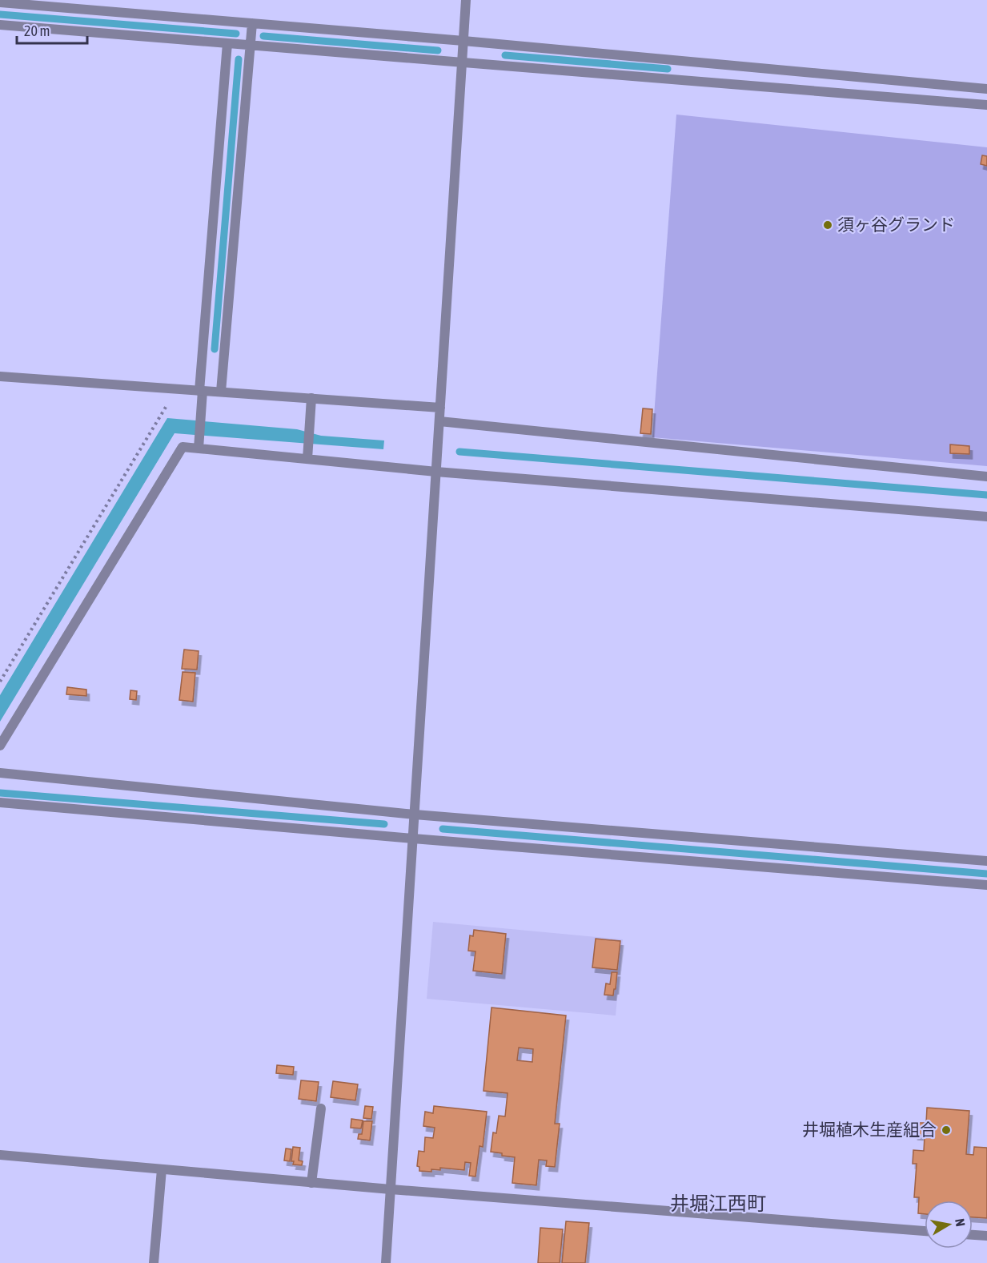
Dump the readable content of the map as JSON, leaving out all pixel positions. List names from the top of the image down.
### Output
{
  "districts": ["井堀江西町"],
  "places": ["須ヶ谷グランド", "井堀植木生産組合"],
  "scale_bar": "20 m",
  "north": "right"
}
